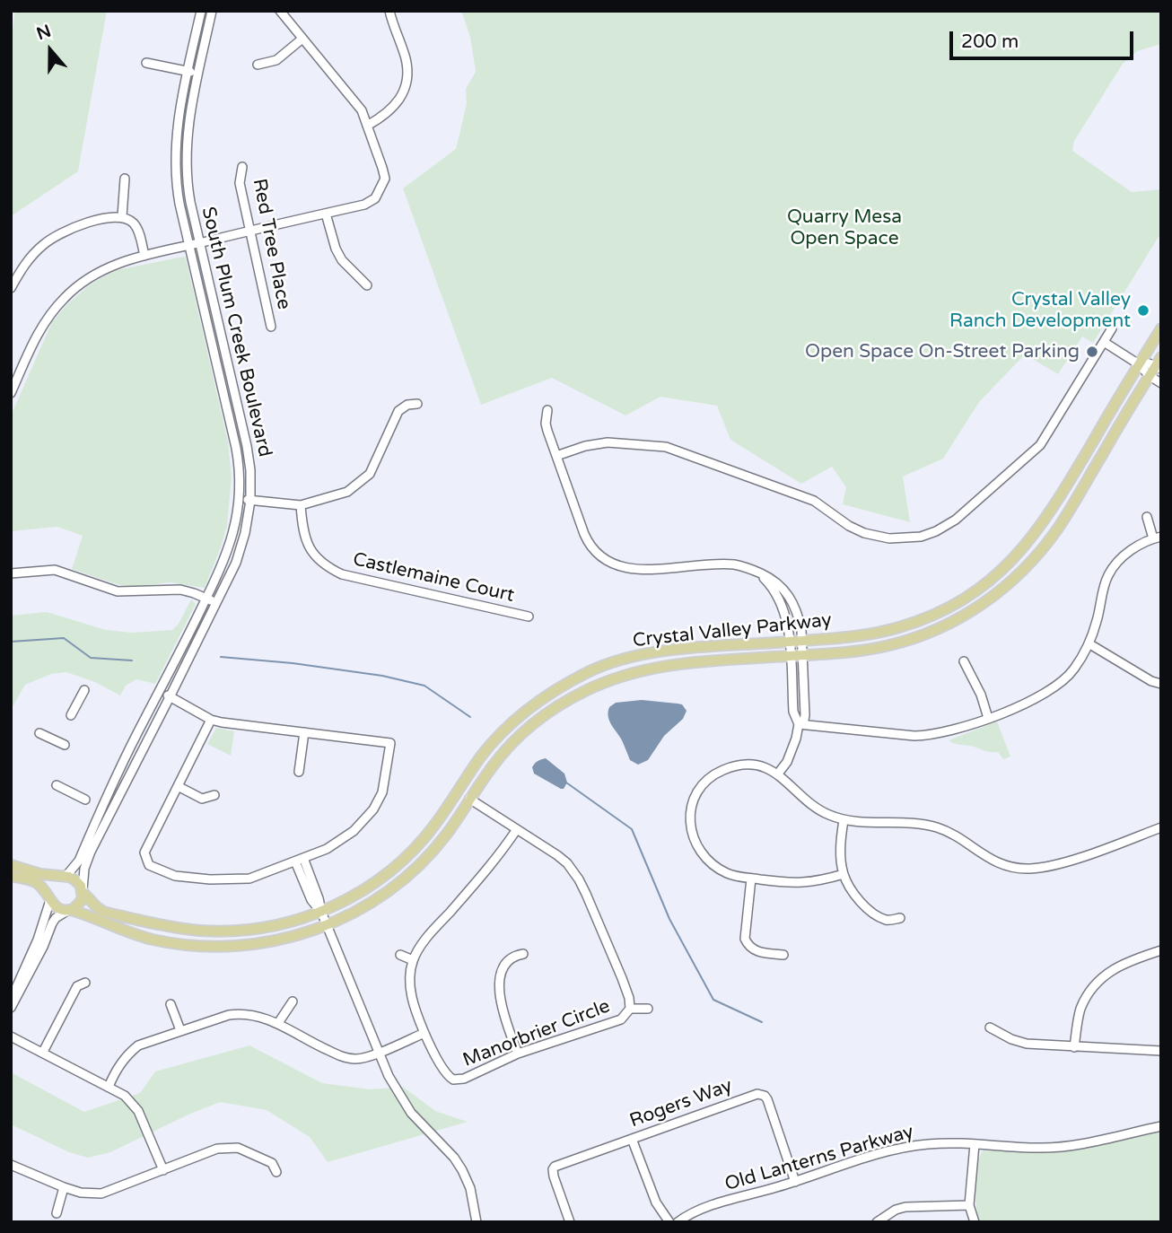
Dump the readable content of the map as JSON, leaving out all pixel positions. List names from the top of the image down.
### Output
{
  "streets": {
    "main road": ["Crystal Valley Parkway"],
    "street": [
      "Red Tree Place",
      "South Plum Creek Boulevard",
      "Castlemaine Court",
      "Manorbrier Circle",
      "Rogers Way",
      "Old Lanterns Parkway"
    ]
  },
  "crossings": [
    ["South Plum Creek Boulevard", "Crystal Valley Parkway"],
    ["Crystal Valley Parkway", "Manorbrier Circle"],
    ["Rogers Way", "Old Lanterns Parkway"]
  ],
  "parks": ["Quarry Mesa Open Space"],
  "places": ["Crystal Valley Ranch Development", "Open Space On-Street Parking"],
  "scale_bar": "200 m",
  "north": "top"
}
